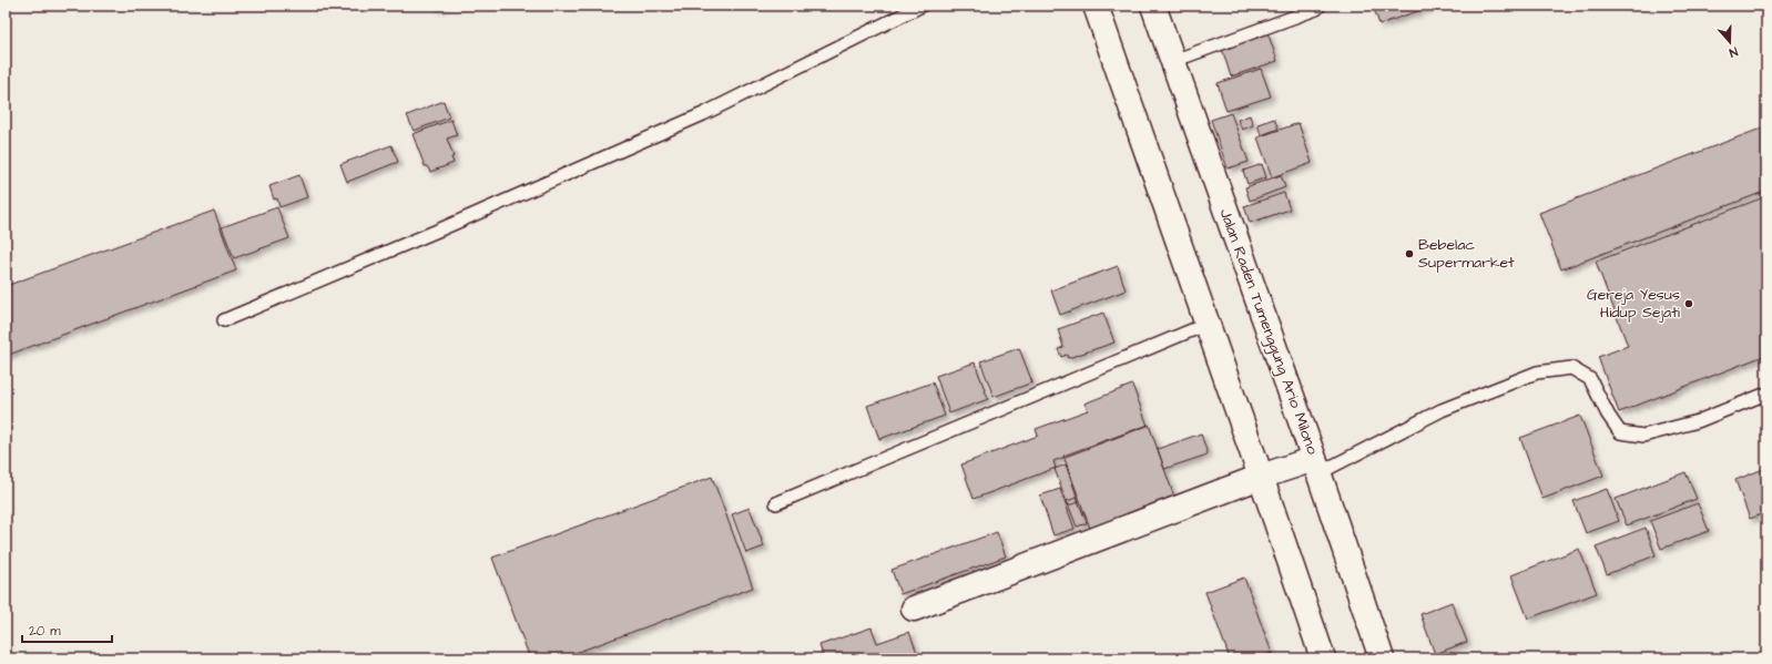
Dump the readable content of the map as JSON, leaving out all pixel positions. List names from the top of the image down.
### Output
{
  "streets": {
    "main road": ["Jalan Raden Tumenggung Ario Milono"]
  },
  "places": ["Bebelac Supermarket", "Gereja Yesus Hidup Sejati"],
  "scale_bar": "20 m",
  "north": "bottom"
}
